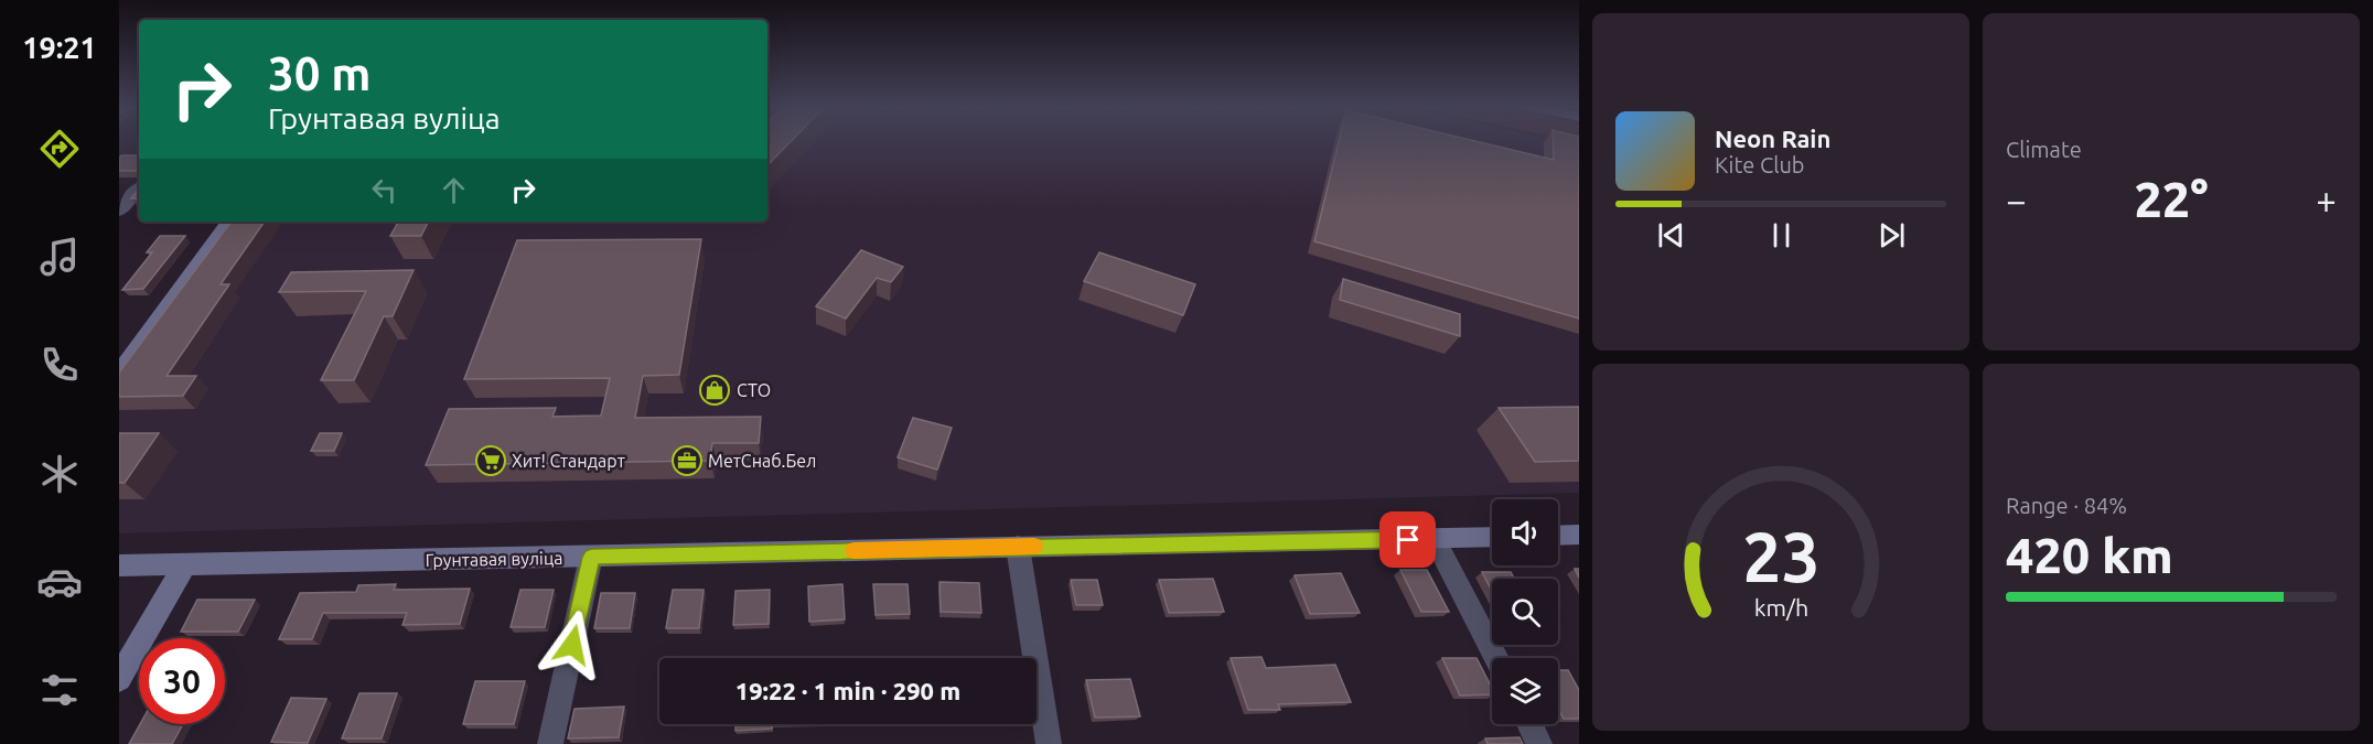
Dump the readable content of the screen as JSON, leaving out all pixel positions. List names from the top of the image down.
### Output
{
  "streets": {
    "main road": ["Грунтавая вуліца"]
  },
  "places": {
    "shop": ["СТО"],
    "supermarket": ["Хит! Стандарт"],
    "office": ["МетСнаб.Бел"]
  },
  "page": {
    "tabs": "19:21",
    "tile": [
      "Climate",
      ["Range · 84%", "420 km"]
    ],
    "turn": ["30 m", "Грунтавая вуліца"],
    "song": ["Neon Rain", "Kite Club"],
    "heat": ["−", "22°", "+"],
    "limit": "30",
    "trip": "19:22 · 1 min · 290 m",
    "gauge": ["23", "km/h"]
  }
}
